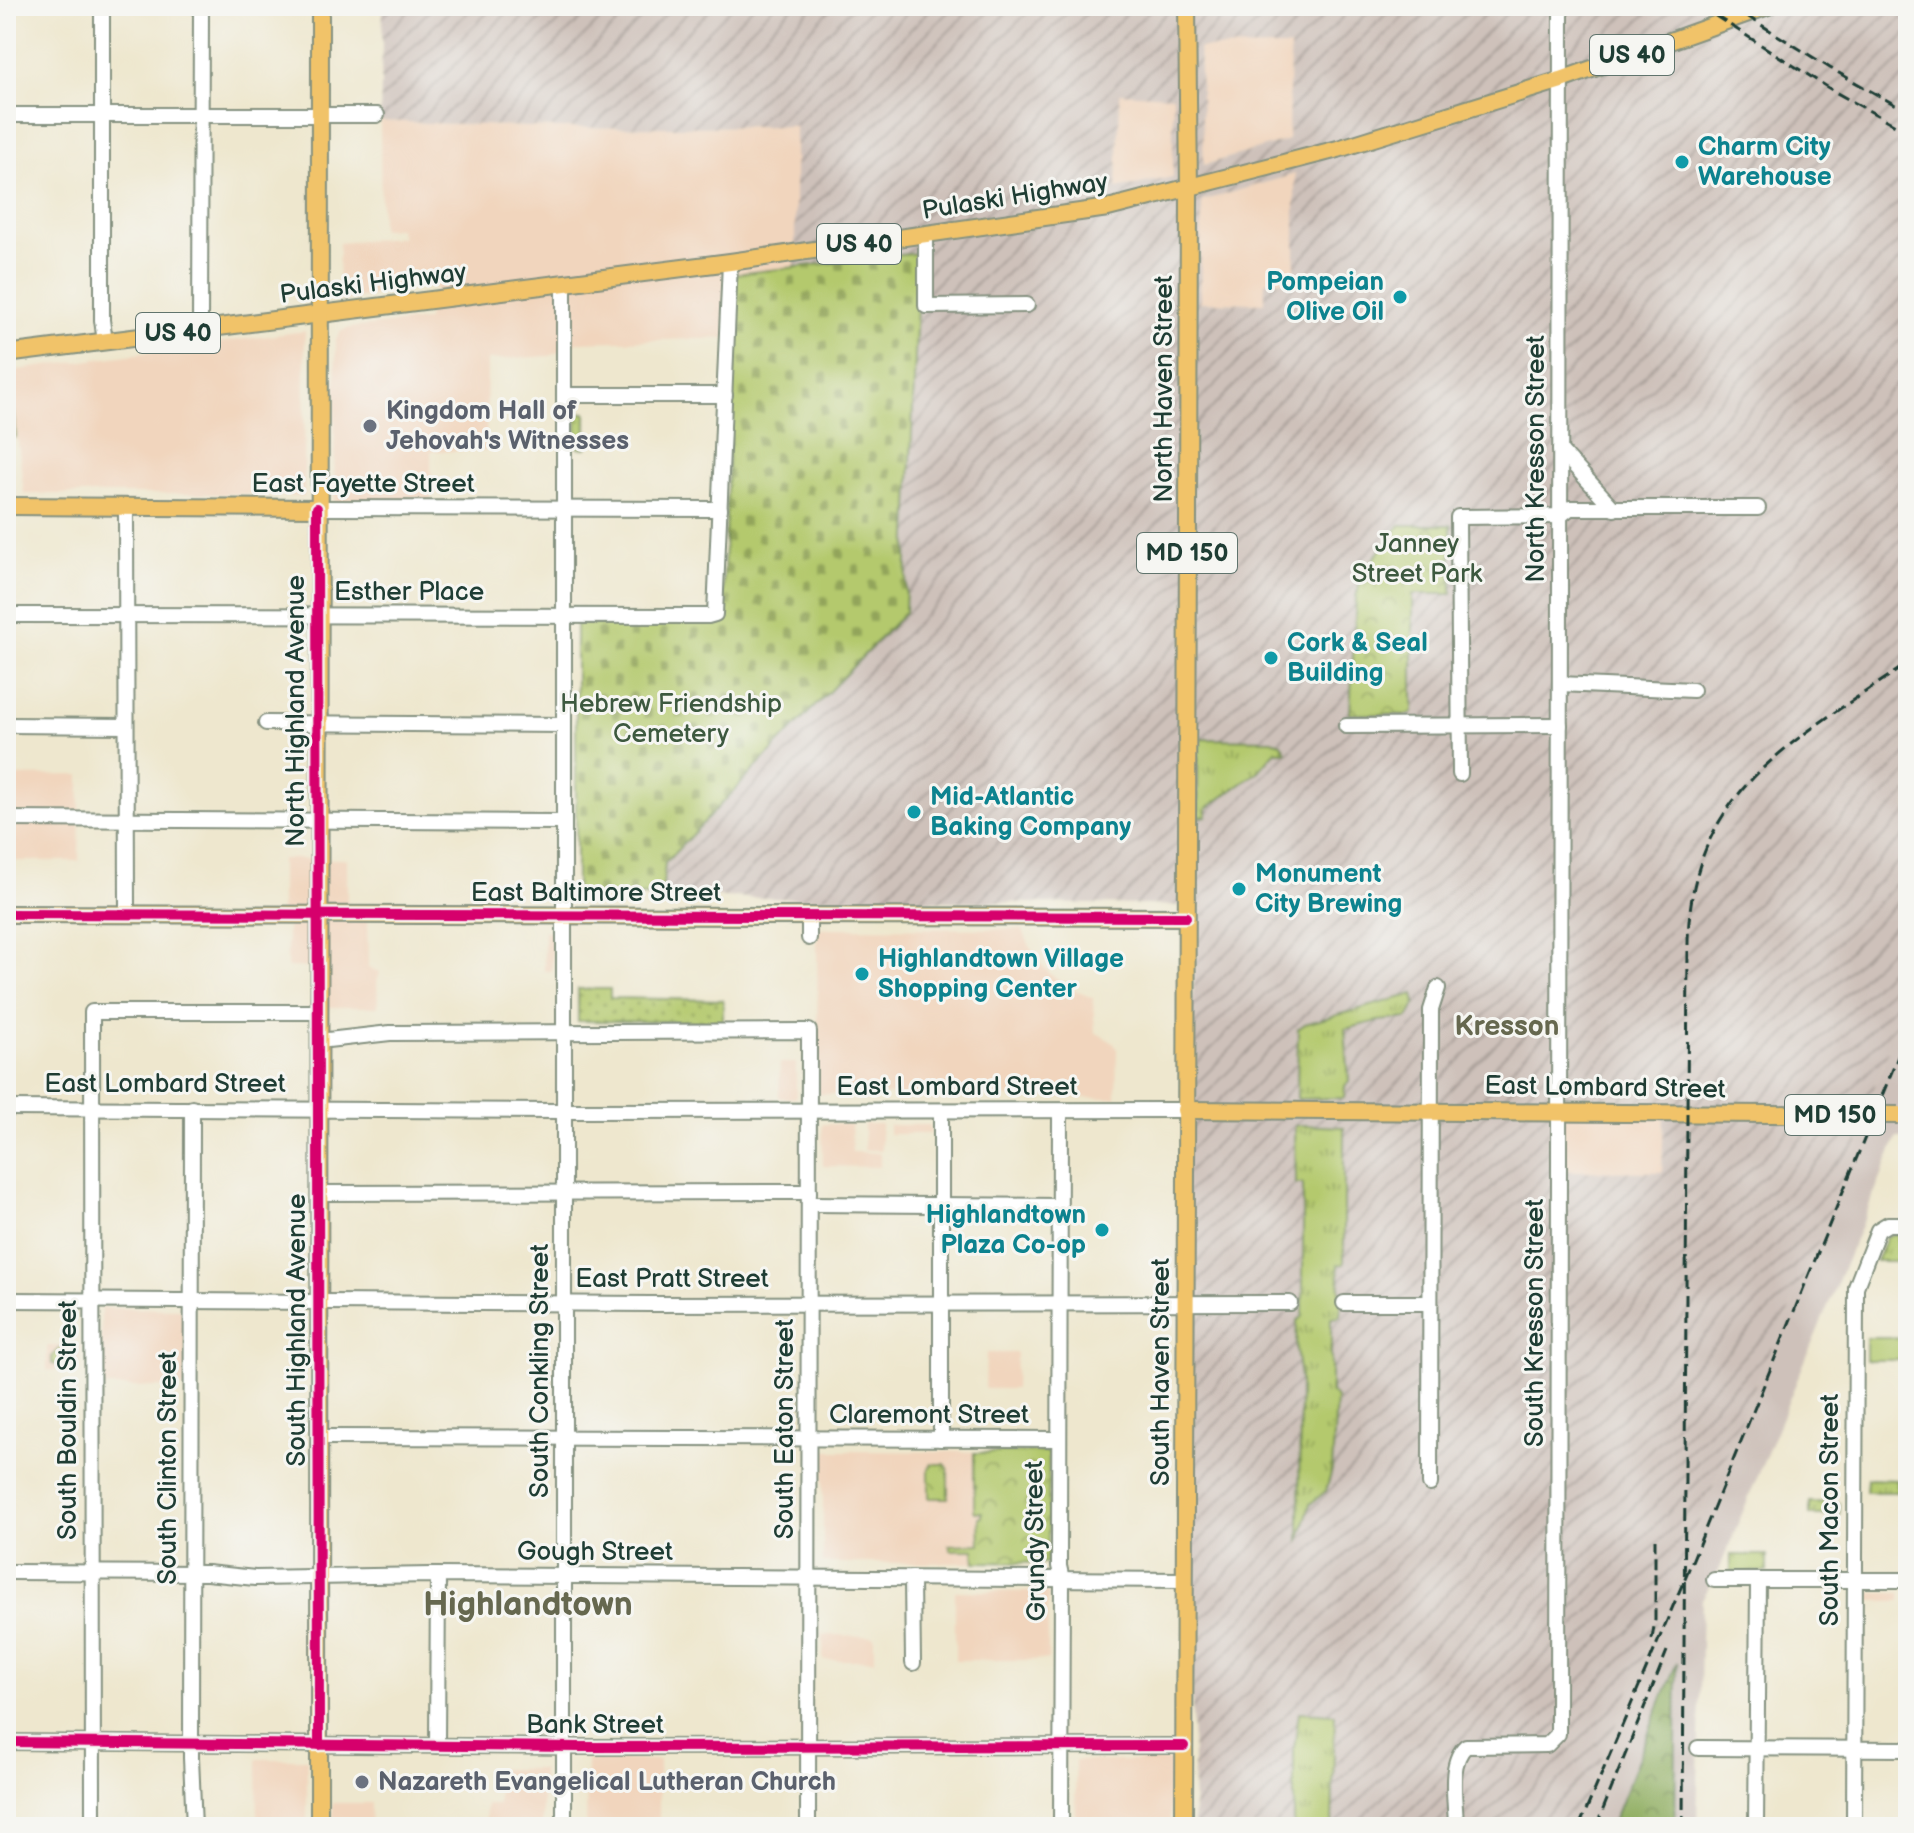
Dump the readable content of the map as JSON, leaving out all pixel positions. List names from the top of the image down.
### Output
{
  "streets": {
    "main road": [
      "US 40",
      "Pulaski Highway",
      "North Haven Street",
      "East Fayette Street",
      "MD 150",
      "North Highland Avenue",
      "East Baltimore Street",
      "East Lombard Street",
      "South Highland Avenue",
      "South Haven Street"
    ],
    "street": [
      "North Kresson Street",
      "Esther Place",
      "East Pratt Street",
      "South Kresson Street",
      "South Conkling Street",
      "Claremont Street",
      "South Bouldin Street",
      "South Eaton Street",
      "South Clinton Street",
      "South Macon Street",
      "Grundy Street",
      "Gough Street",
      "Bank Street"
    ]
  },
  "crossings": [
    ["Pulaski Highway", "North Haven Street"],
    ["Pulaski Highway", "North Kresson Street"],
    ["Pulaski Highway", "North Highland Avenue"],
    ["Pulaski Highway", "South Conkling Street"],
    ["North Haven Street", "East Baltimore Street"],
    ["North Haven Street", "South Haven Street"],
    ["North Kresson Street", "South Kresson Street"],
    ["East Fayette Street", "Esther Place"],
    ["East Fayette Street", "North Highland Avenue"],
    ["East Fayette Street", "South Conkling Street"],
    ["Esther Place", "North Highland Avenue"],
    ["Esther Place", "South Conkling Street"],
    ["North Highland Avenue", "East Baltimore Street"],
    ["North Highland Avenue", "South Highland Avenue"],
    ["East Baltimore Street", "South Highland Avenue"],
    ["East Baltimore Street", "South Conkling Street"],
    ["East Baltimore Street", "South Haven Street"],
    ["East Lombard Street", "South Kresson Street"],
    ["East Lombard Street", "South Highland Avenue"],
    ["East Lombard Street", "South Conkling Street"],
    ["East Lombard Street", "South Haven Street"],
    ["East Lombard Street", "South Bouldin Street"],
    ["East Lombard Street", "South Eaton Street"],
    ["East Lombard Street", "South Clinton Street"],
    ["East Lombard Street", "Grundy Street"],
    ["East Pratt Street", "South Highland Avenue"],
    ["East Pratt Street", "South Conkling Street"],
    ["East Pratt Street", "South Haven Street"],
    ["East Pratt Street", "South Bouldin Street"],
    ["East Pratt Street", "South Eaton Street"],
    ["East Pratt Street", "South Clinton Street"],
    ["East Pratt Street", "Grundy Street"],
    ["South Highland Avenue", "Claremont Street"],
    ["South Highland Avenue", "South Bouldin Street"],
    ["South Highland Avenue", "Gough Street"],
    ["South Highland Avenue", "Bank Street"],
    ["South Conkling Street", "Claremont Street"],
    ["South Conkling Street", "South Eaton Street"],
    ["South Conkling Street", "Gough Street"],
    ["South Conkling Street", "Bank Street"],
    ["South Haven Street", "Gough Street"],
    ["South Haven Street", "Bank Street"],
    ["Claremont Street", "South Eaton Street"],
    ["Claremont Street", "Grundy Street"],
    ["South Bouldin Street", "Gough Street"],
    ["South Bouldin Street", "Bank Street"],
    ["South Eaton Street", "Gough Street"],
    ["South Eaton Street", "Bank Street"],
    ["South Clinton Street", "Gough Street"],
    ["South Clinton Street", "Bank Street"],
    ["Grundy Street", "Gough Street"],
    ["Grundy Street", "Bank Street"]
  ],
  "districts": ["Kresson", "Highlandtown"],
  "parks": ["Janney Street Park", "Hebrew Friendship Cemetery"],
  "places": [
    "Charm City Warehouse",
    "Pompeian Olive Oil",
    "Kingdom Hall of Jehovah's Witnesses",
    "Cork & Seal Building",
    "Mid-Atlantic Baking Company",
    "Monument City Brewing",
    "Highlandtown Village Shopping Center",
    "Highlandtown Plaza Co-op",
    "Nazareth Evangelical Lutheran Church"
  ]
}
